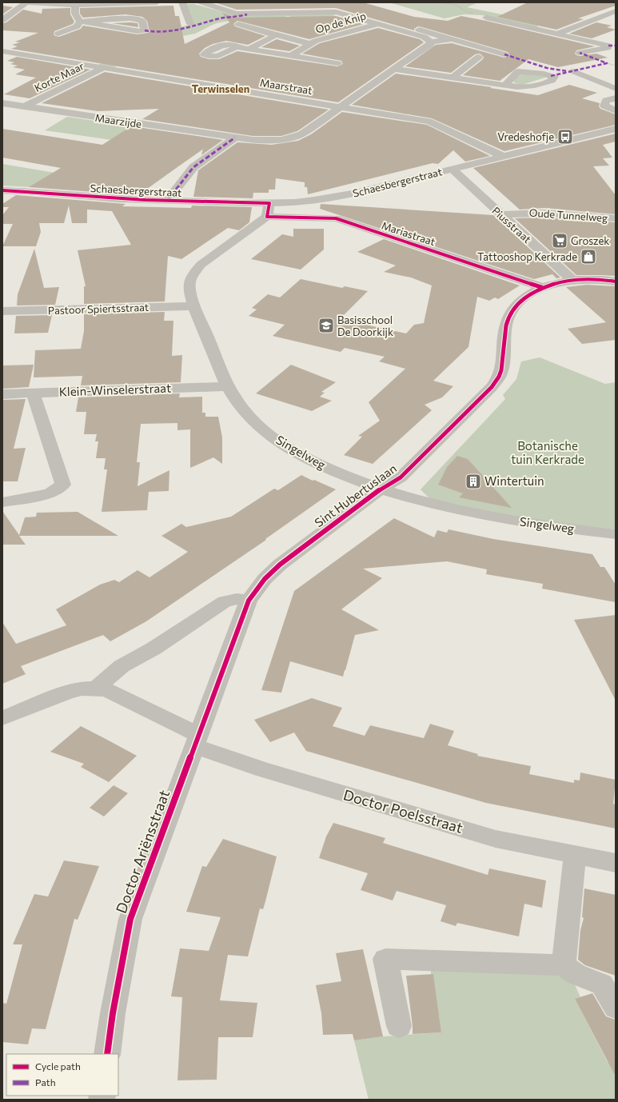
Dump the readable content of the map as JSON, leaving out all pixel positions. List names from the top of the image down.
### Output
{
  "streets": {
    "street": [
      "Op de Knip",
      "Korte Maar",
      "Maarstraat",
      "Maarzijde",
      "Schaesbergerstraat",
      "Oude Tunnelweg",
      "Piusstraat",
      "Mariastraat",
      "Pastoor Spiertsstraat",
      "Klein-Winselerstraat",
      "Singelweg",
      "Sint Hubertuslaan",
      "Doctor Poelsstraat",
      "Doctor Ariënsstraat"
    ]
  },
  "crossings": [
    ["Korte Maar", "Maarstraat"],
    ["Korte Maar", "Maarzijde"],
    ["Maarstraat", "Maarzijde"],
    ["Maarstraat", "Schaesbergerstraat"],
    ["Schaesbergerstraat", "Piusstraat"],
    ["Schaesbergerstraat", "Mariastraat"],
    ["Schaesbergerstraat", "Singelweg"],
    ["Oude Tunnelweg", "Piusstraat"],
    ["Mariastraat", "Singelweg"],
    ["Mariastraat", "Sint Hubertuslaan"],
    ["Pastoor Spiertsstraat", "Singelweg"],
    ["Klein-Winselerstraat", "Singelweg"],
    ["Singelweg", "Sint Hubertuslaan"],
    ["Sint Hubertuslaan", "Doctor Poelsstraat"],
    ["Sint Hubertuslaan", "Doctor Ariënsstraat"],
    ["Doctor Poelsstraat", "Doctor Ariënsstraat"]
  ],
  "districts": ["Terwinselen"],
  "parks": ["Botanische tuin Kerkrade"],
  "places": {
    "bus stop": ["Vredeshofje"],
    "supermarket": ["Groszek"],
    "shop": ["Tattooshop Kerkrade"],
    "school or university": ["Basisschool De Doorkijk"],
    "building": ["Wintertuin"]
  },
  "legend": ["Cycle path", "Path"]
}
